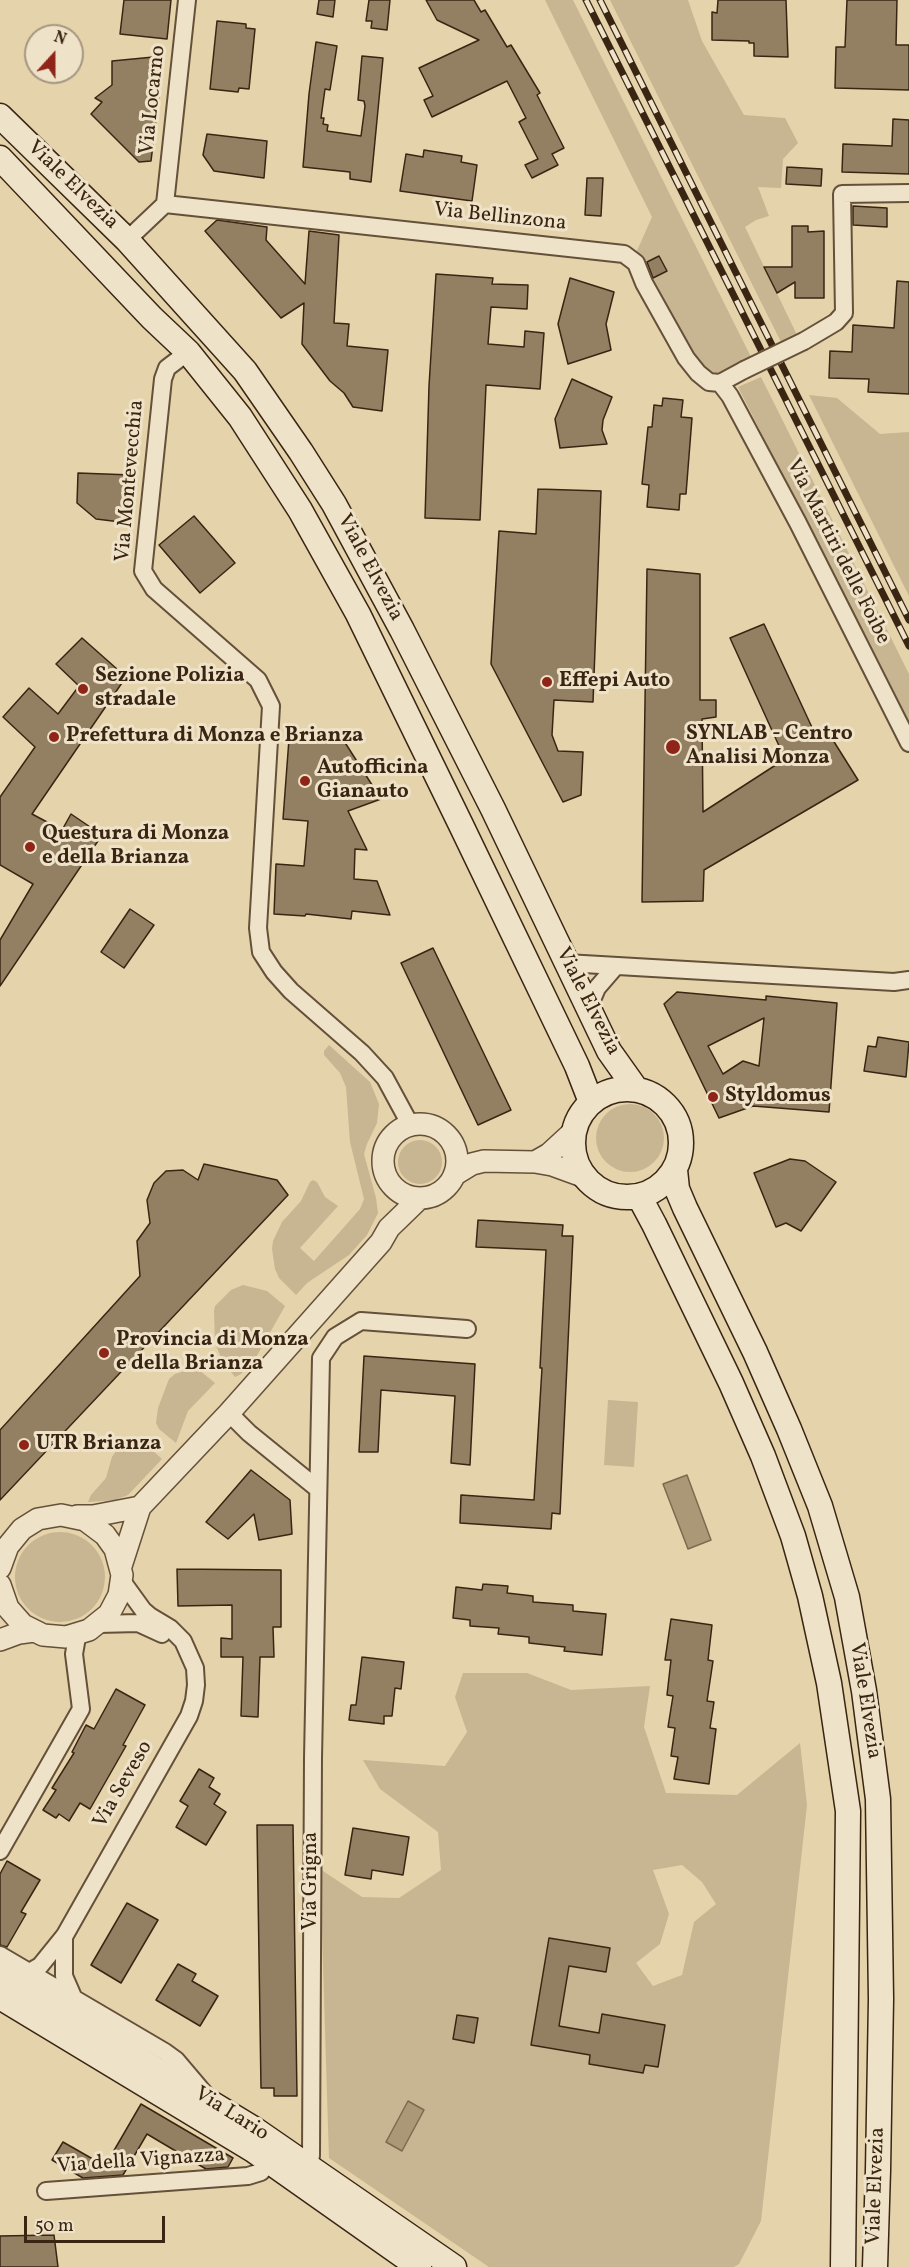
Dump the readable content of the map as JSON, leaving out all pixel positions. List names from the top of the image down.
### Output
{
  "streets": {
    "main road": ["Viale Elvezia", "Via Lario"],
    "street": [
      "Via Locarno",
      "Via Bellinzona",
      "Via Montevecchia",
      "Via Martiri delle Foibe",
      "Via Seveso",
      "Via Grigna",
      "Via della Vignazza"
    ]
  },
  "crossings": [
    ["Via Locarno", "Via Bellinzona"],
    ["Viale Elvezia", "Via Montevecchia"],
    ["Via Bellinzona", "Via Martiri delle Foibe"],
    ["Via Grigna", "Via Lario"],
    ["Via Lario", "Via della Vignazza"]
  ],
  "places": [
    "Effepi Auto",
    "Sezione Polizia stradale",
    "Prefettura di Monza e Brianza",
    "SYNLAB - Centro Analisi Monza",
    "Autofficina Gianauto",
    "Questura di Monza e della Brianza",
    "Styldomus",
    "Provincia di Monza e della Brianza",
    "UTR Brianza"
  ],
  "scale_bar": "50 m",
  "north": "top"
}
